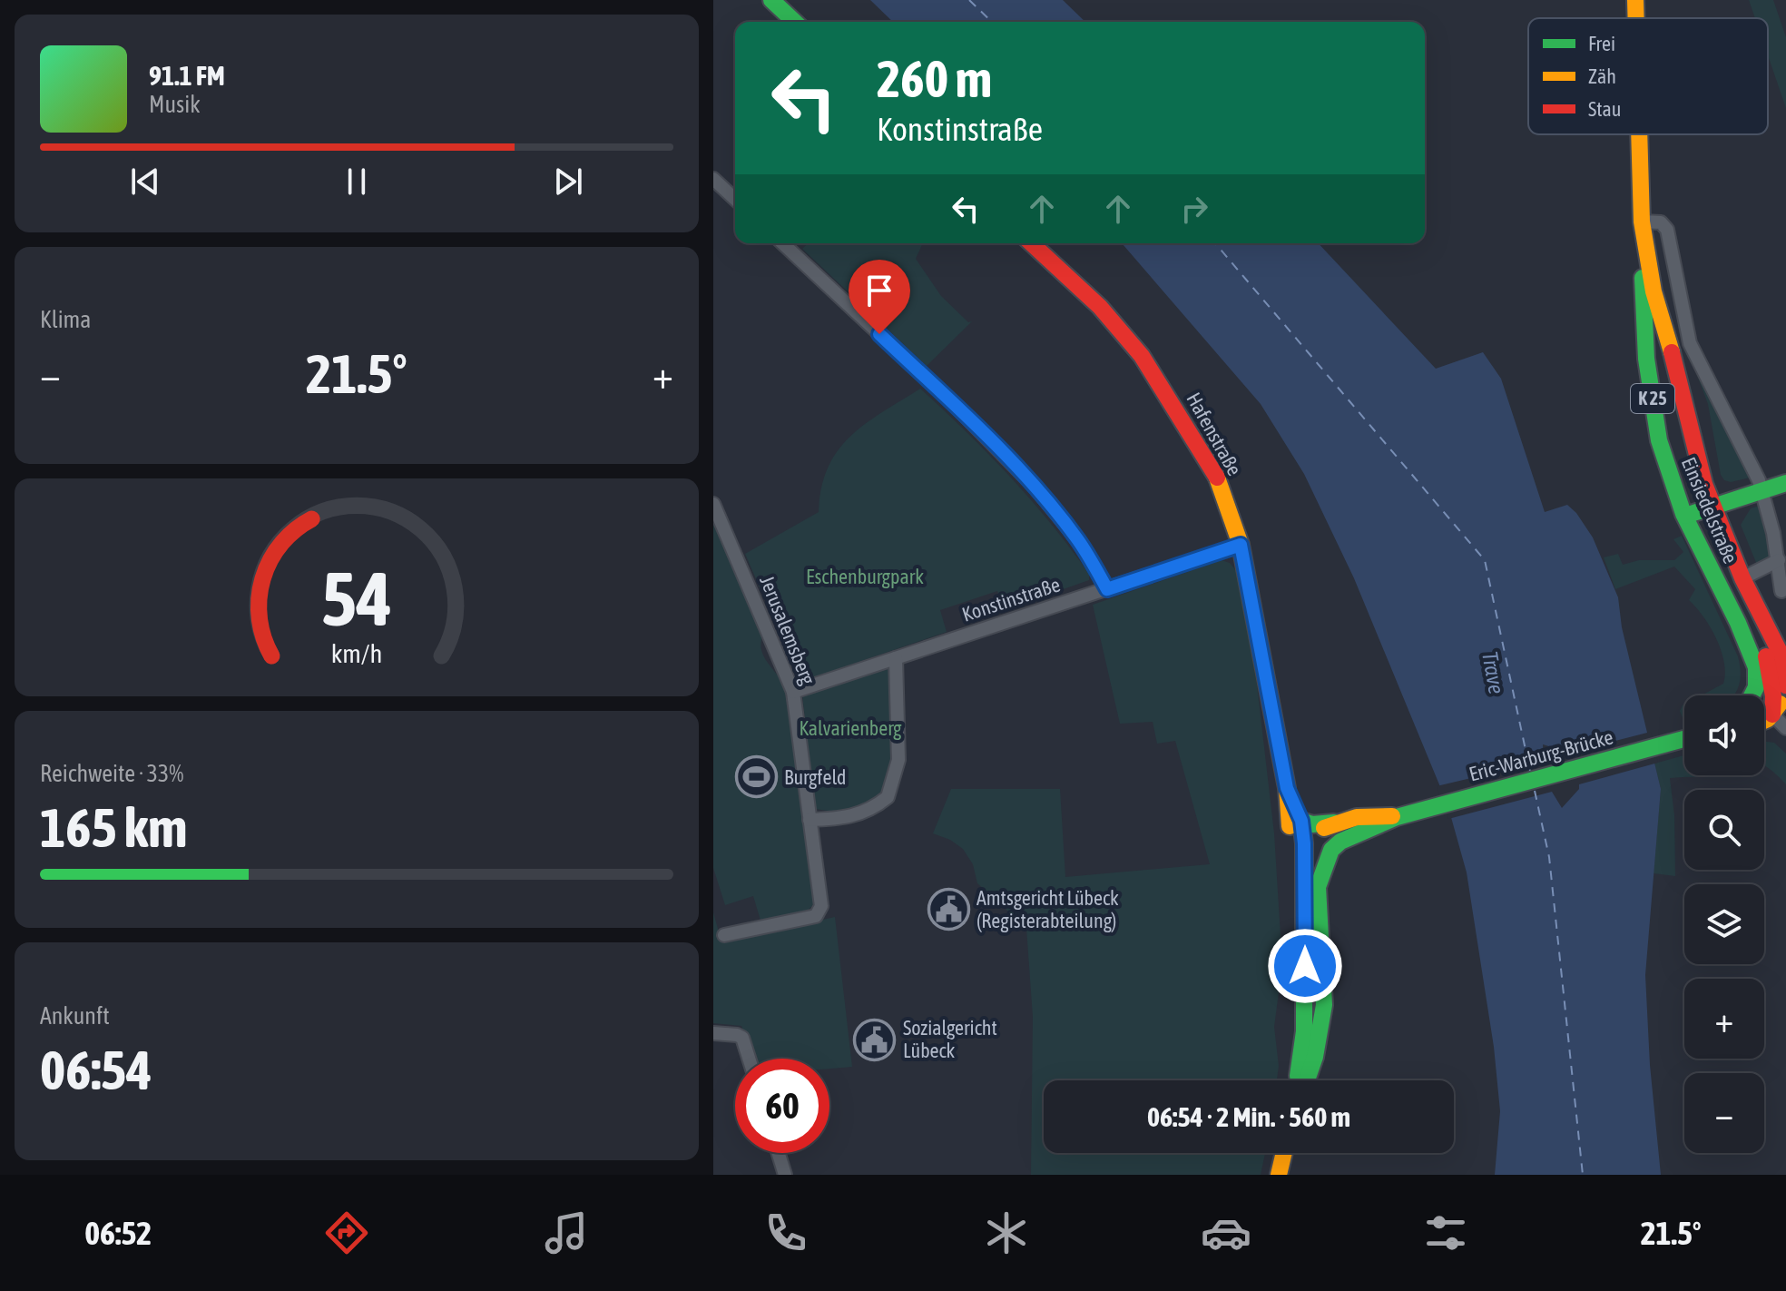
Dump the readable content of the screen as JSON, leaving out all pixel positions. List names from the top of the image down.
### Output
{
  "streets": {
    "main road": [
      "K 25",
      "Hafenstraße",
      "Einsiedelstraße",
      "Eric-Warburg-Brücke"
    ],
    "street": ["Konstinstraße", "Jerusalemsberg"]
  },
  "crossings": [
    ["Hafenstraße", "Konstinstraße"],
    ["Hafenstraße", "Eric-Warburg-Brücke"],
    ["Konstinstraße", "Jerusalemsberg"]
  ],
  "water": ["Trave"],
  "parks": ["Eschenburgpark", "Kalvarienberg"],
  "places": {
    "sports": ["Burgfeld"],
    "public building": ["Amtsgericht Lübeck (Registerabteilung)", "Sozialgericht Lübeck"]
  },
  "legend": ["Frei", "Zäh", "Stau"],
  "page": {
    "turn": ["260 m", "Konstinstraße"],
    "song": ["91.1 FM", "Musik"],
    "tile": [
      "Klima",
      ["Reichweite · 33%", "165 km"],
      ["Ankunft", "06:54"]
    ],
    "heat": ["−", "21.5°", "+"],
    "map_buttons": ["+", "−"],
    "limit": "60",
    "trip": "06:54 · 2 Min. · 560 m",
    "tabs": ["06:52", "21.5°"],
    "gauge": ["54", "km/h"]
  }
}
